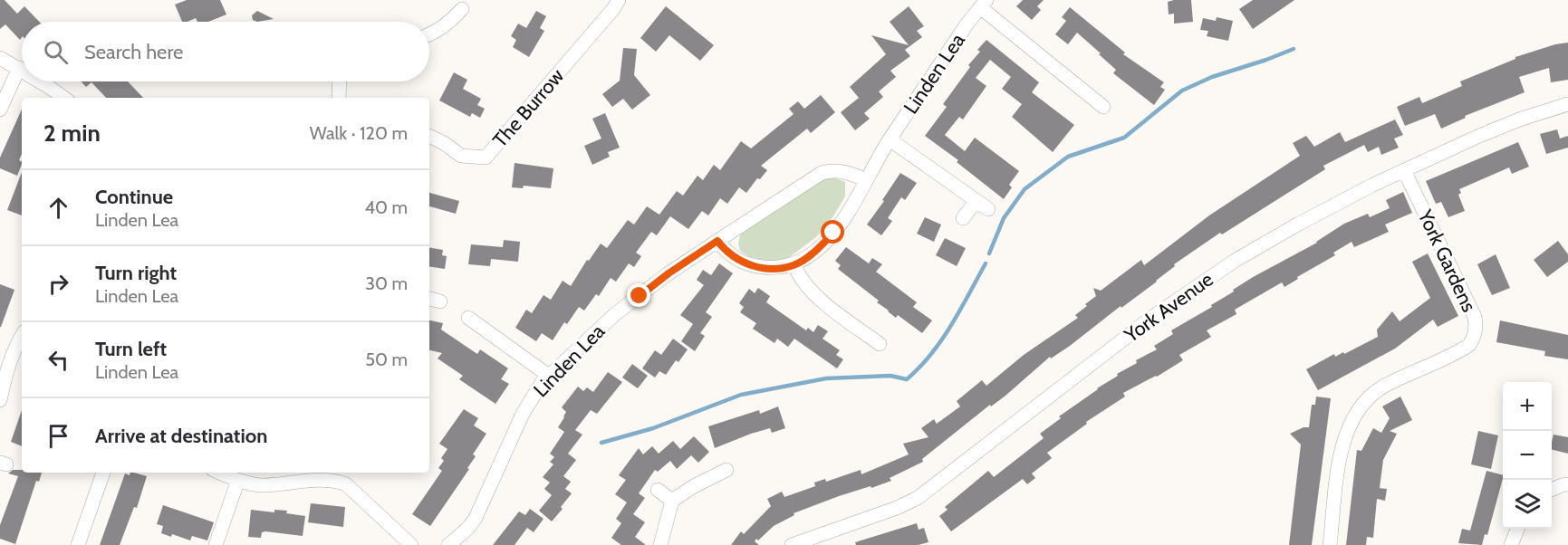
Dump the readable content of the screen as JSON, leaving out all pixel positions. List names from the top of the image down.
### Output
{
  "streets": {
    "street": [
      "Linden Lea",
      "The Burrow",
      "York Gardens",
      "York Avenue"
    ]
  },
  "crossings": [
    ["York Gardens", "York Avenue"]
  ],
  "page": {
    "search": "Search here",
    "heading": ["2 min", "Walk · 120 m"],
    "list": [
      ["Continue", "Linden Lea", "40 m"],
      ["Turn right", "Linden Lea", "30 m"],
      ["Turn left", "Linden Lea", "50 m"],
      "Arrive at destination"
    ],
    "map_buttons": ["+", "−"]
  }
}
